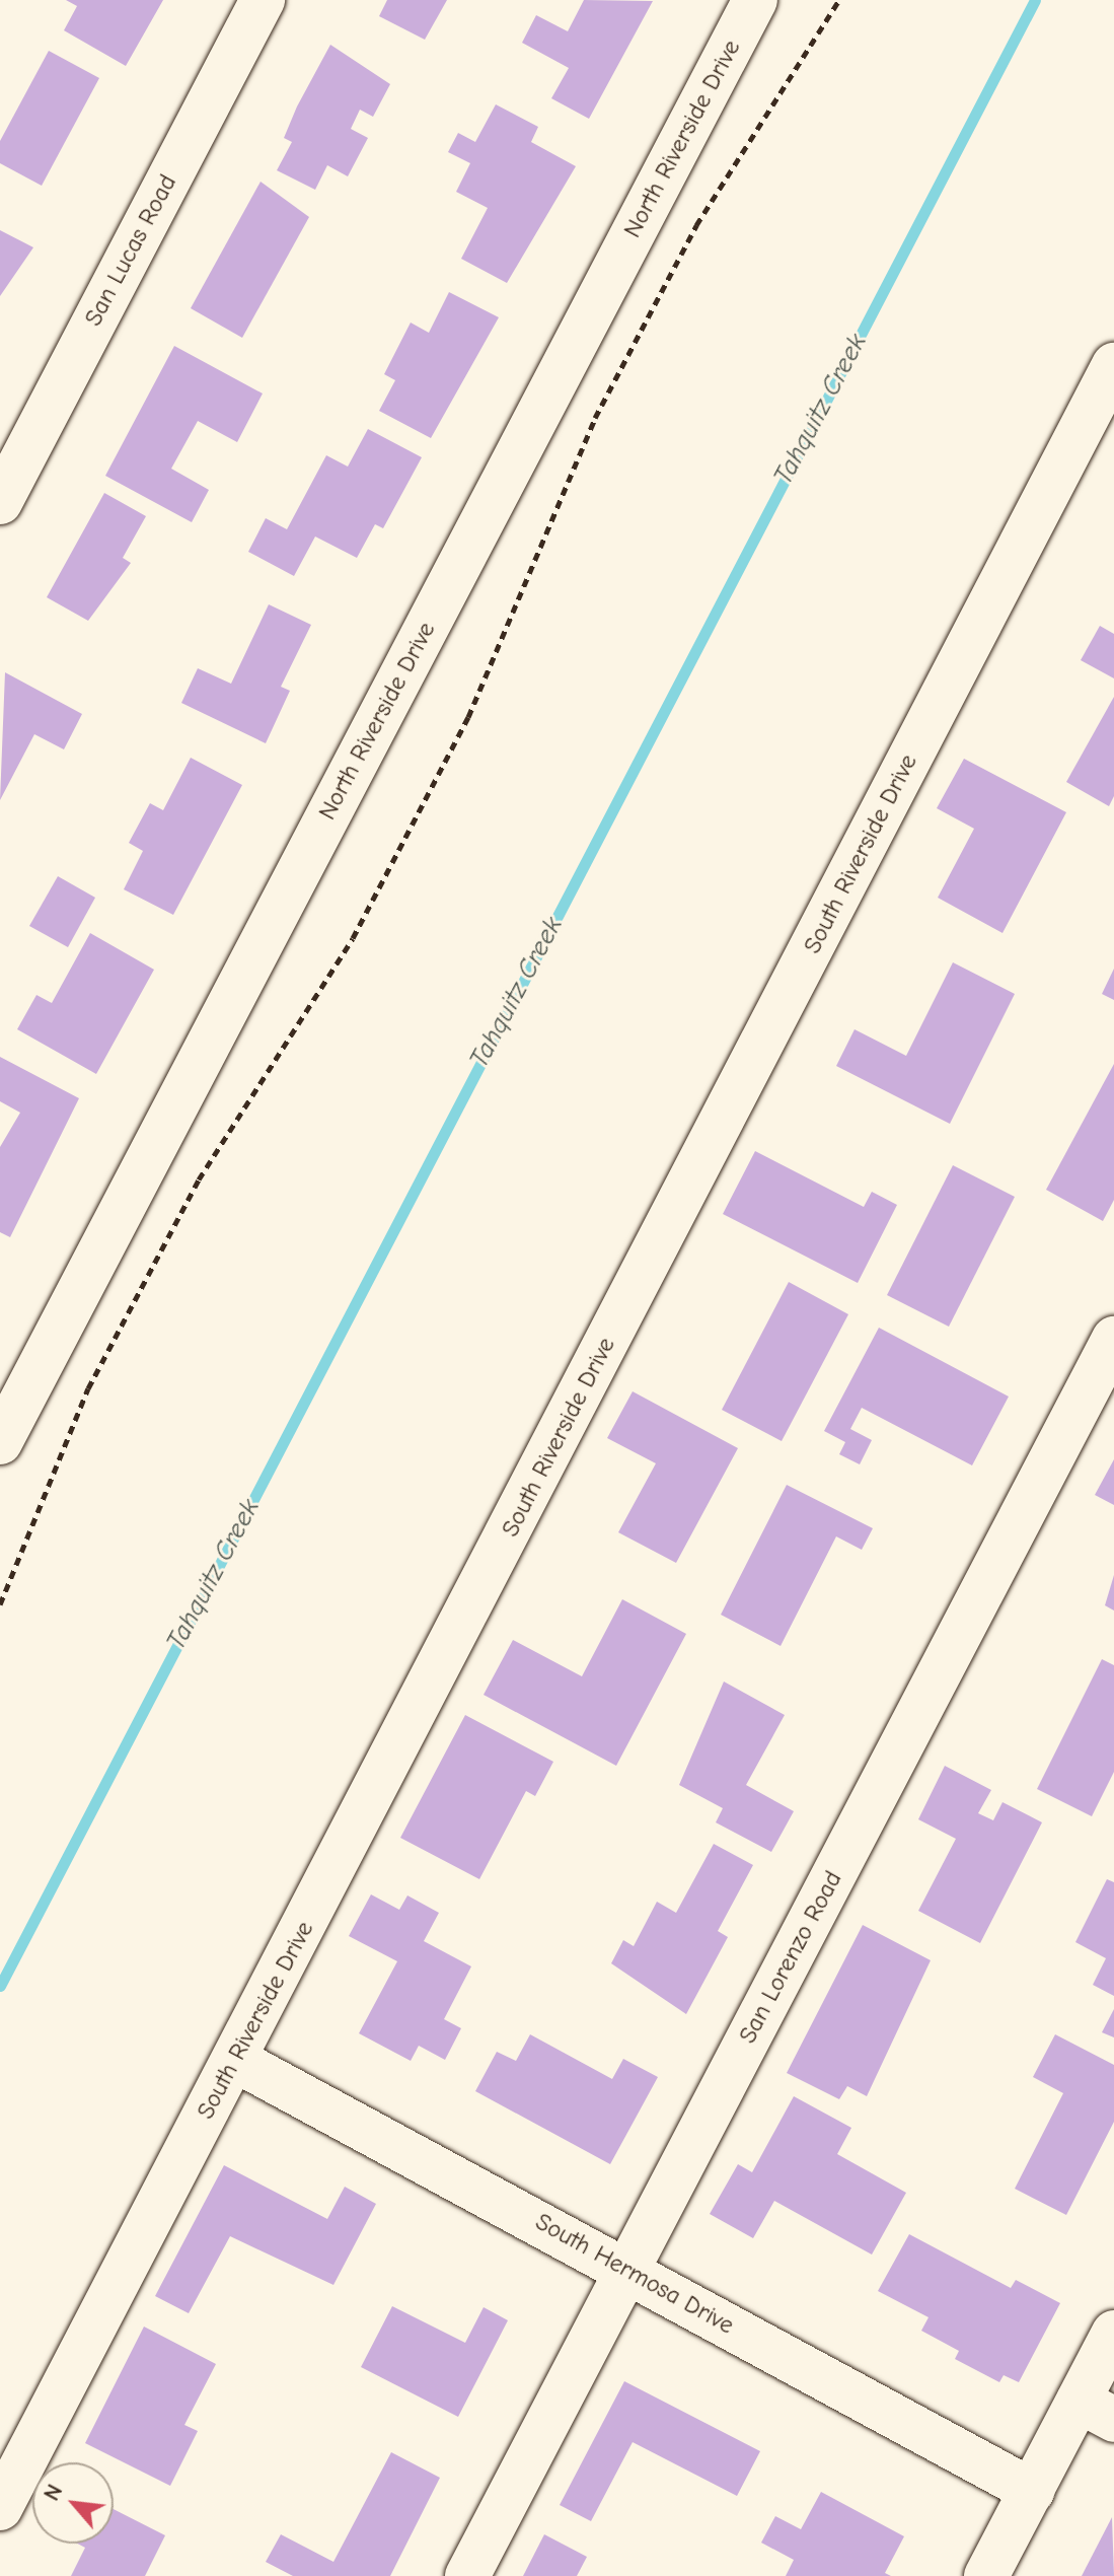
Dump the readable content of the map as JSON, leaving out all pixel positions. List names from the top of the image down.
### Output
{
  "streets": {
    "street": [
      "North Riverside Drive",
      "San Lucas Road",
      "South Riverside Drive",
      "San Lorenzo Road",
      "South Hermosa Drive"
    ]
  },
  "crossings": [
    ["South Riverside Drive", "South Hermosa Drive"],
    ["San Lorenzo Road", "South Hermosa Drive"]
  ],
  "water": ["Tahquitz Creek"],
  "north": "top left"
}
